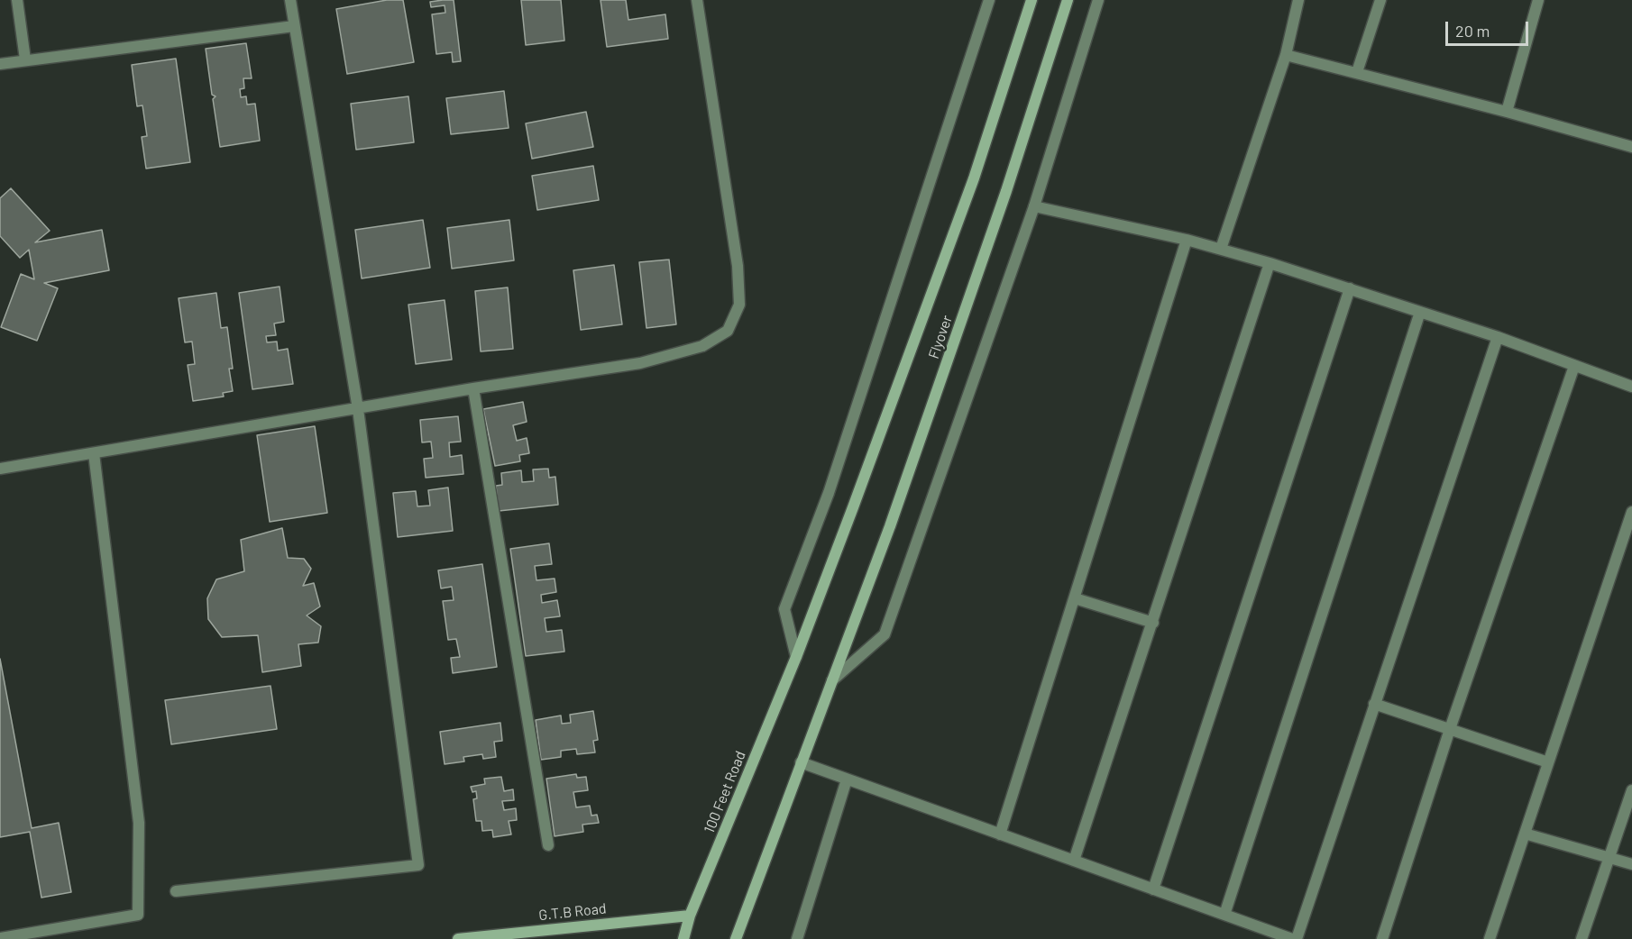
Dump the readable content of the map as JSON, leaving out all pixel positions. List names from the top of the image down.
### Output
{
  "streets": {
    "main road": ["Flyover", "100 Feet Road", "G.T.B Road"]
  },
  "crossings": [
    ["Flyover", "100 Feet Road"],
    ["100 Feet Road", "G.T.B Road"]
  ],
  "scale_bar": "20 m"
}
